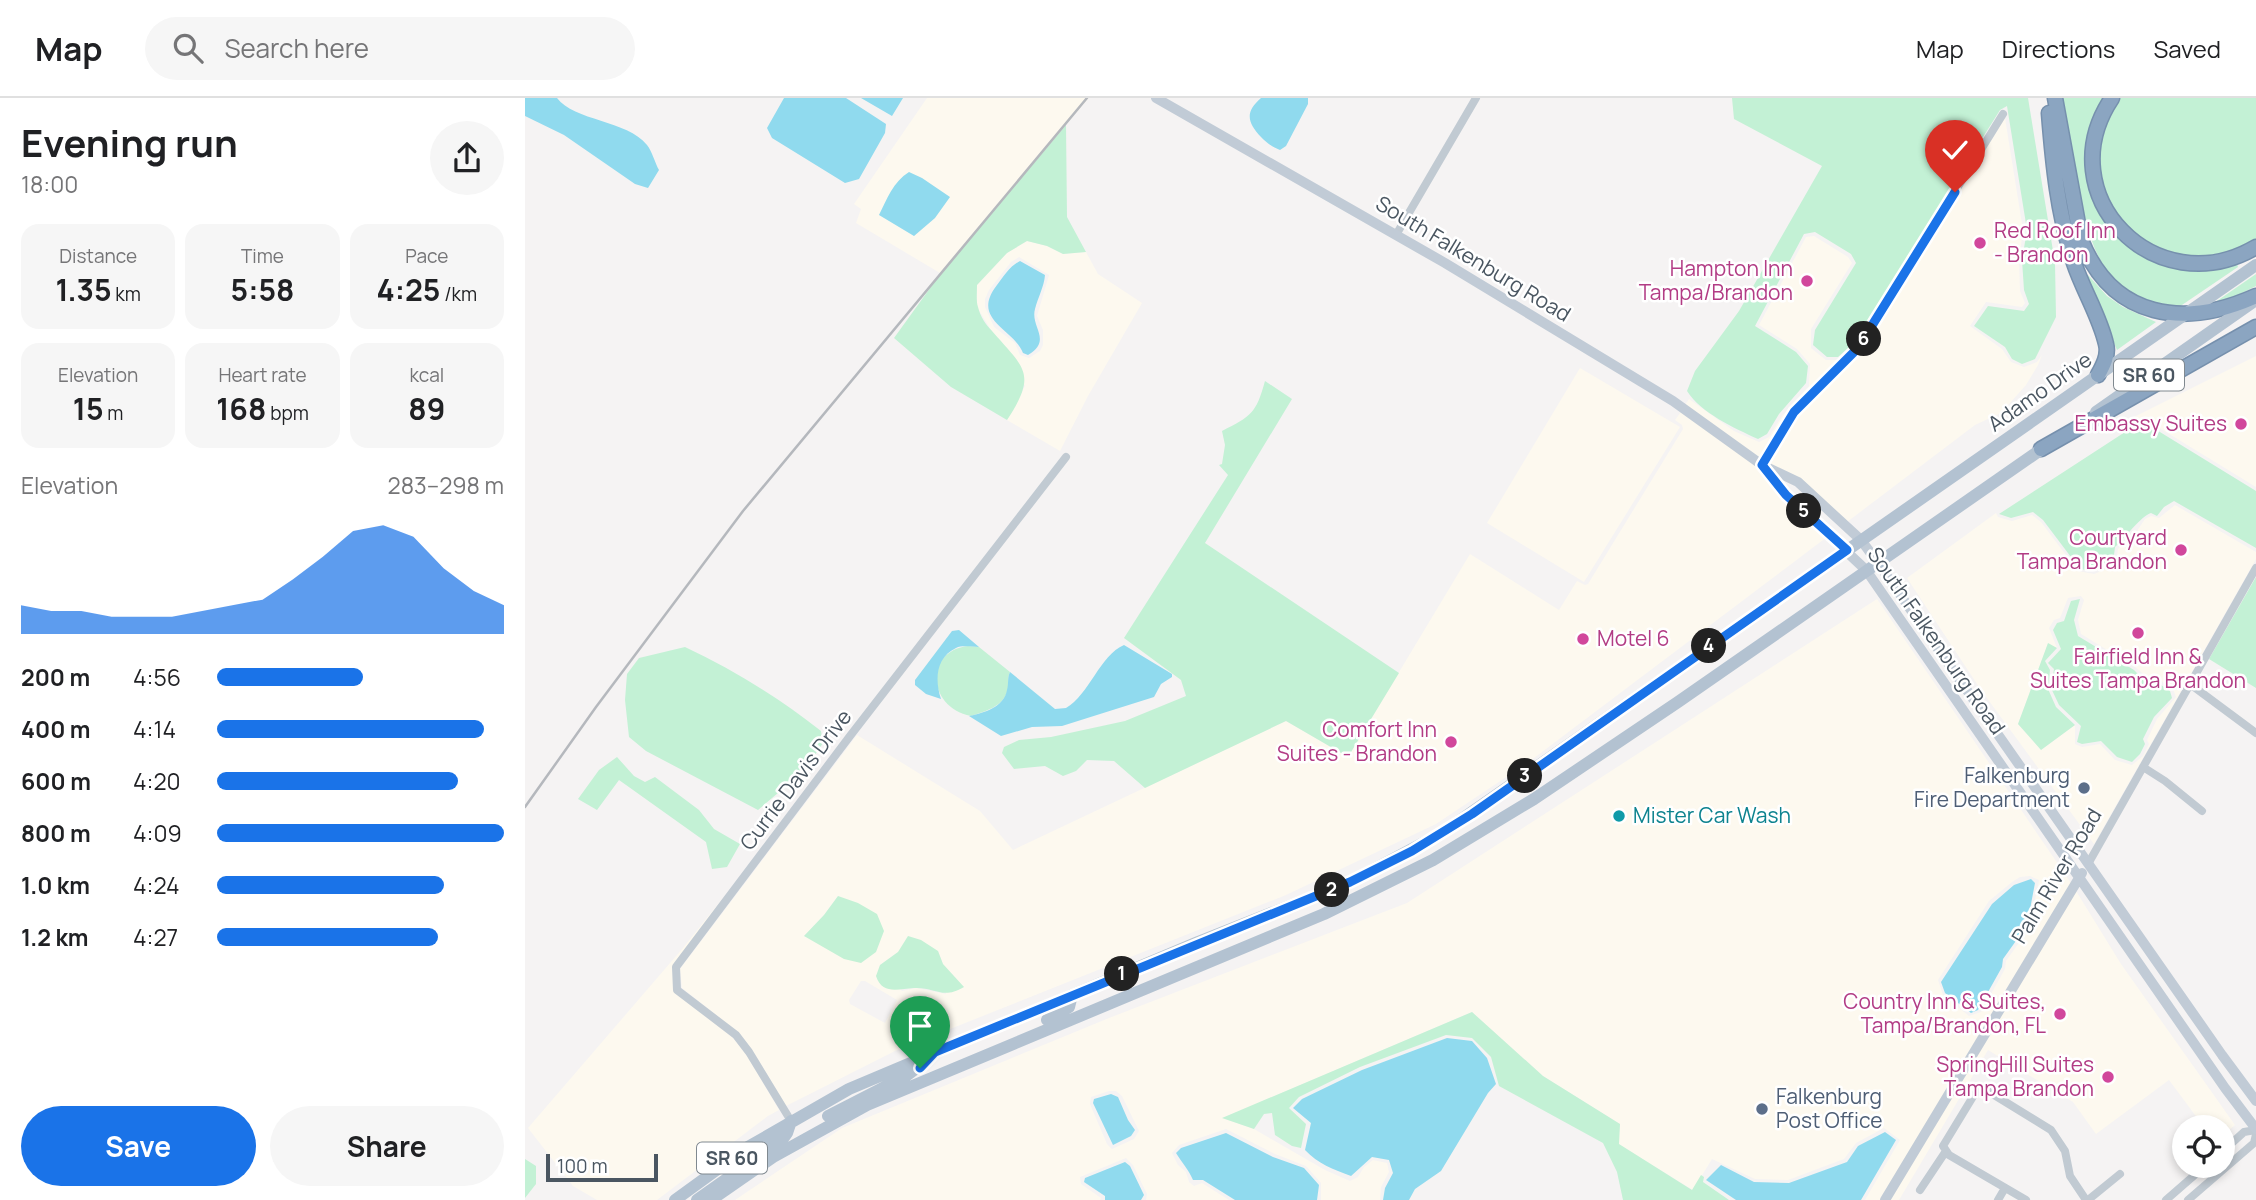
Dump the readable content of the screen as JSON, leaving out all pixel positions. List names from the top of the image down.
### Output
{
  "streets": {
    "main road": ["SR 60", "Adamo Drive"],
    "street": ["South Falkenburg Road", "Currie Davis Drive", "Palm River Road"]
  },
  "crossings": [
    ["South Falkenburg Road", "SR 60"],
    ["South Falkenburg Road", "Adamo Drive"],
    ["South Falkenburg Road", "Palm River Road"],
    ["SR 60", "Adamo Drive"],
    ["SR 60", "Currie Davis Drive"]
  ],
  "places": [
    "Red Roof Inn - Brandon",
    "Hampton Inn Tampa/Brandon",
    "Embassy Suites",
    "Courtyard Tampa Brandon",
    "Fairfield Inn & Suites Tampa Brandon",
    "Motel 6",
    "Comfort Inn Suites - Brandon",
    "Falkenburg Fire Department",
    "Mister Car Wash",
    "Country Inn & Suites, Tampa/Brandon, FL",
    "SpringHill Suites Tampa Brandon",
    "Falkenburg Post Office"
  ],
  "scale_bar": "100 m",
  "page": {
    "header": "Map",
    "search": "Search here",
    "nav": ["Map", "Directions", "Saved"],
    "heading": ["Evening run", "18:00"],
    "stats": [
      ["Distance", "1.35 km"],
      ["Time", "5:58"],
      ["Pace", "4:25 /km"],
      ["Elevation", "15 m"],
      ["Heart rate", "168 bpm"],
      ["kcal", "89"]
    ],
    "pins": [
      "6",
      "5",
      "4",
      "3",
      "2",
      "1"
    ],
    "chart": ["Elevation", "283–298 m"],
    "list": [
      {
        "name": "200 m",
        "note": "4:56"
      },
      {
        "name": "400 m",
        "note": "4:14"
      },
      {
        "name": "600 m",
        "note": "4:20"
      },
      {
        "name": "800 m",
        "note": "4:09"
      },
      {
        "name": "1.0 km",
        "note": "4:24"
      },
      {
        "name": "1.2 km",
        "note": "4:27"
      }
    ],
    "buttons": ["Save", "Share"],
    "scale": "100 m"
  }
}
